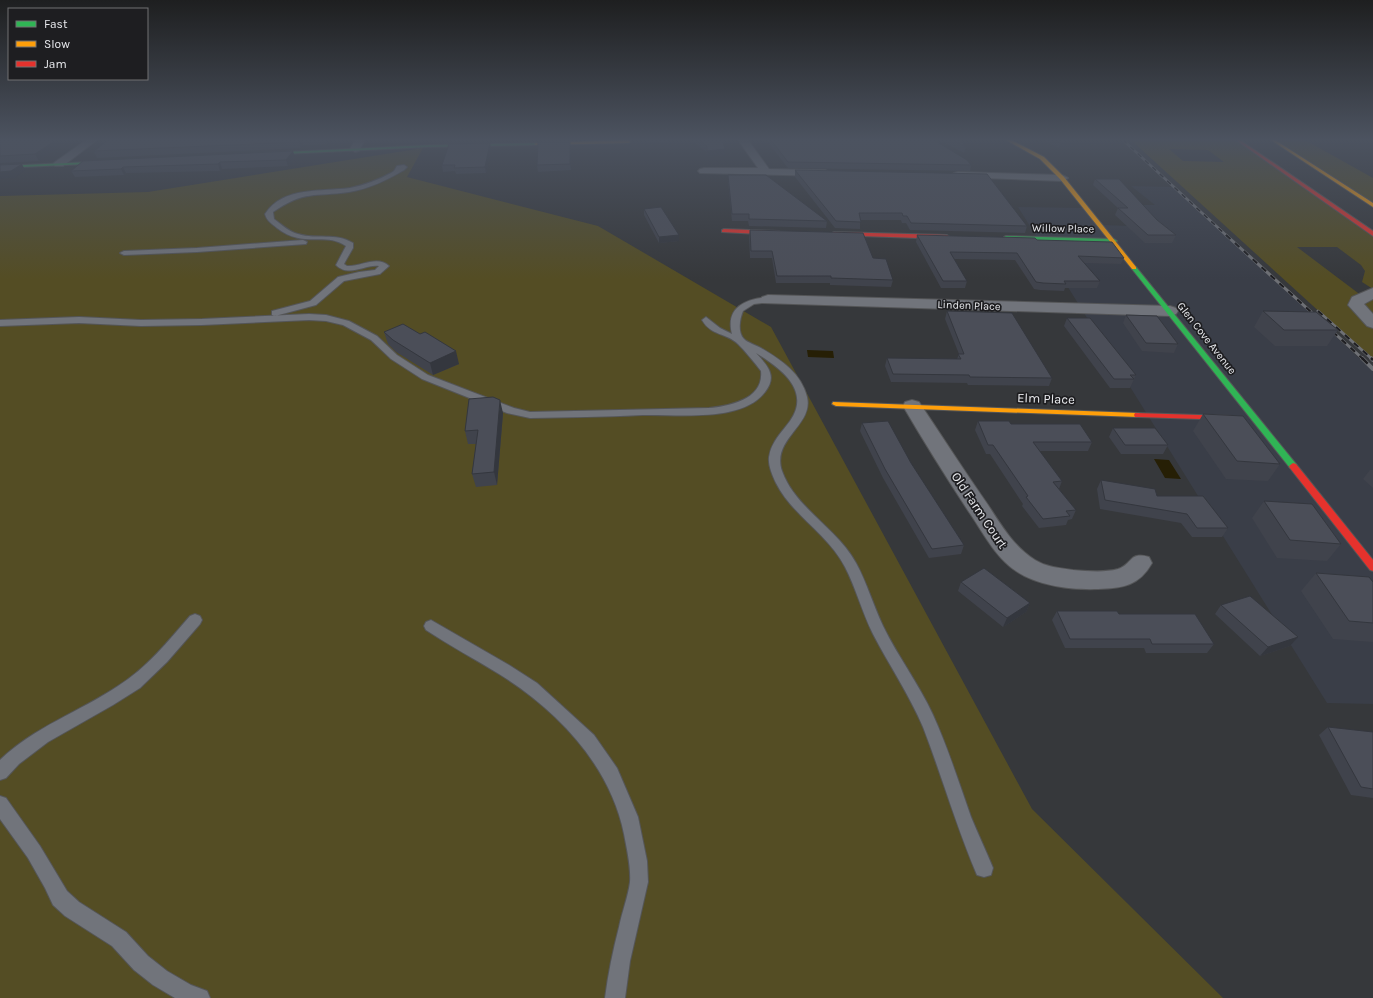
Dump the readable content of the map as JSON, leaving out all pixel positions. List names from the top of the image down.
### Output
{
  "streets": {
    "main road": ["Willow Place", "Glen Cove Avenue", "Elm Place"],
    "street": ["Linden Place", "Old Farm Court"]
  },
  "crossings": [
    ["Willow Place", "Glen Cove Avenue"],
    ["Linden Place", "Glen Cove Avenue"],
    ["Glen Cove Avenue", "Elm Place"],
    ["Elm Place", "Old Farm Court"]
  ],
  "legend": ["Fast", "Slow", "Jam"]
}
